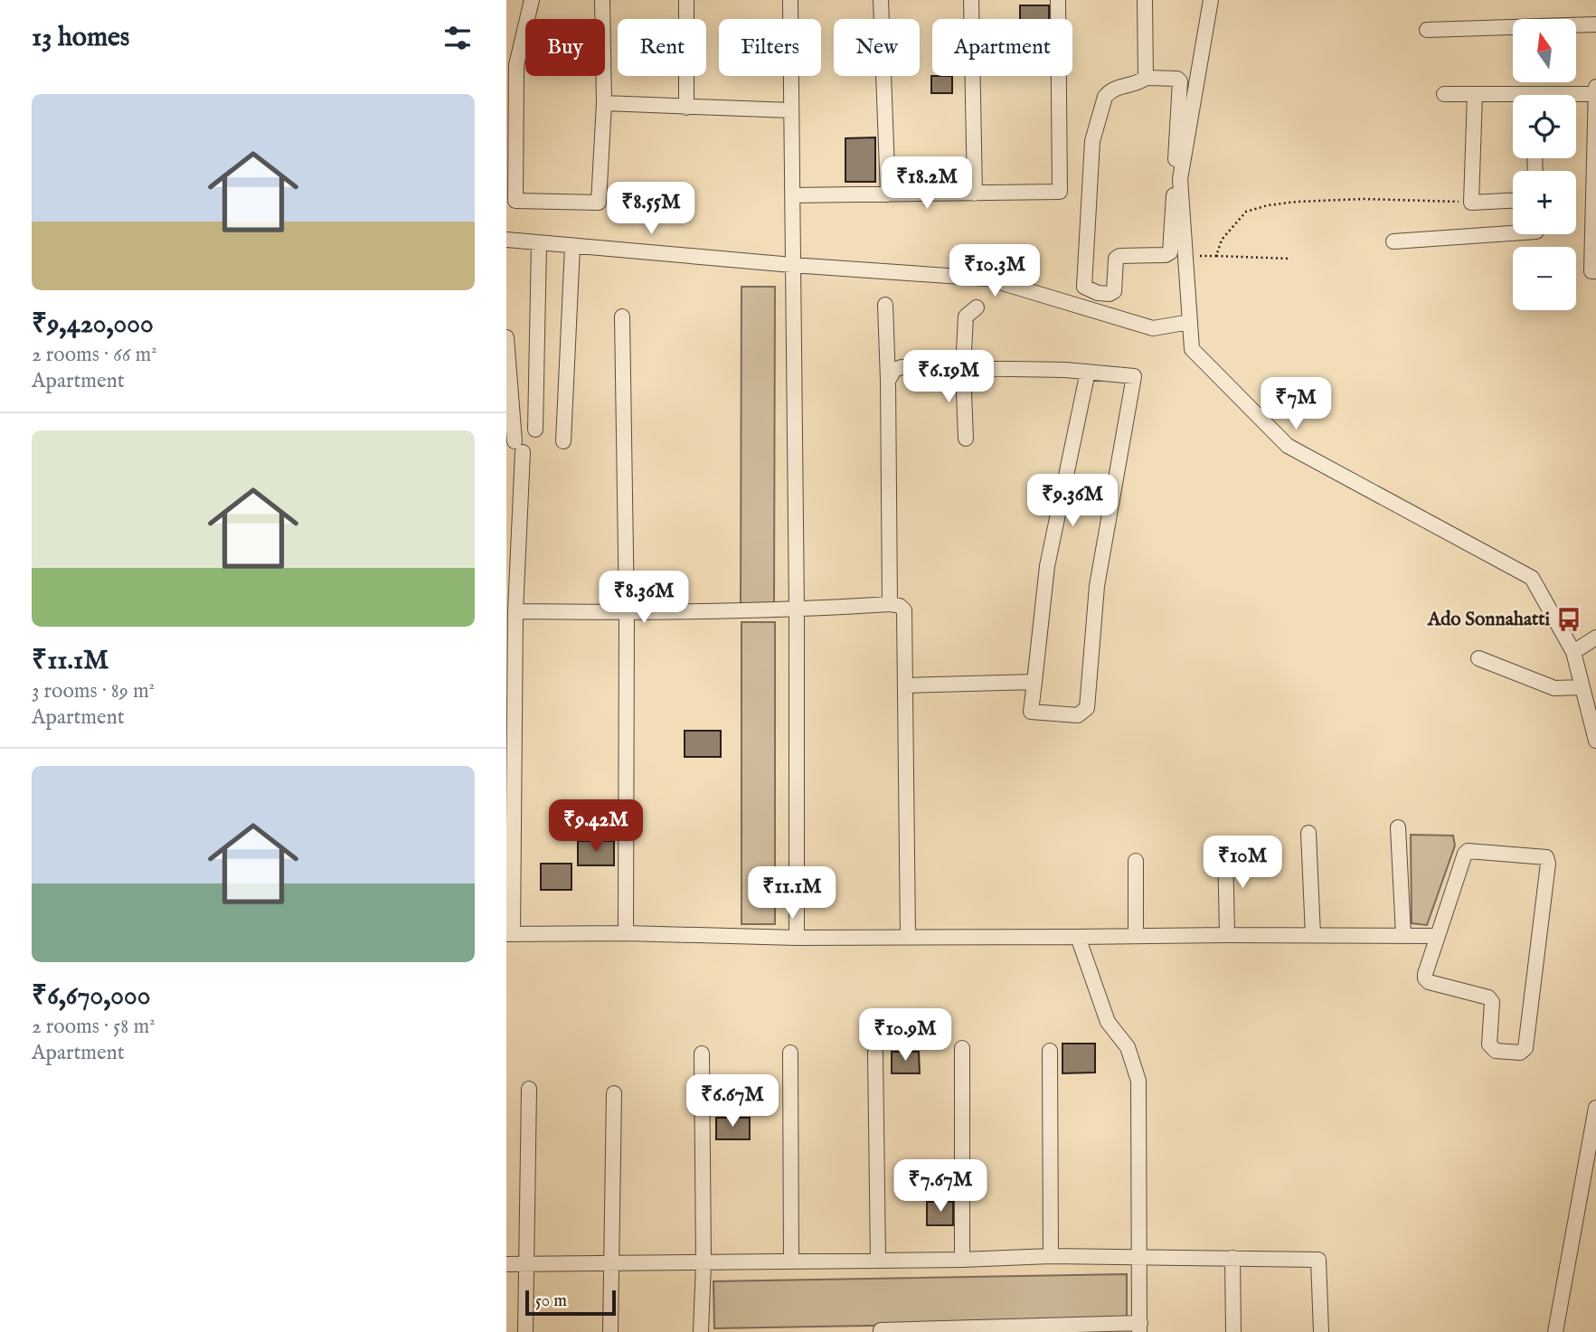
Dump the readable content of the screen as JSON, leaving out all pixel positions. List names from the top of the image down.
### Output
{
  "places": {
    "bus stop": ["Ado Sonnahatti"]
  },
  "scale_bar": "50 m",
  "north": "top",
  "page": {
    "heading": "13 homes",
    "map_buttons": ["+", "−"],
    "chip": [
      "Buy",
      "Rent",
      "Filters",
      "New",
      "Apartment"
    ],
    "list": [
      {
        "name": "₹9,420,000",
        "note": "2 rooms · 66 m² · Apartment"
      },
      {
        "name": "₹11.1M",
        "note": "3 rooms · 89 m² · Apartment"
      },
      {
        "name": "₹6,670,000",
        "note": "2 rooms · 58 m² · Apartment"
      }
    ],
    "price": [
      "₹18.2M",
      "₹8.55M",
      "₹10.3M",
      "₹6.19M",
      "₹7M",
      "₹9.36M",
      "₹8.36M",
      "₹9.42M",
      "₹10M",
      "₹11.1M",
      "₹10.9M",
      "₹6.67M",
      "₹7.67M"
    ],
    "scale": "50 m"
  }
}
